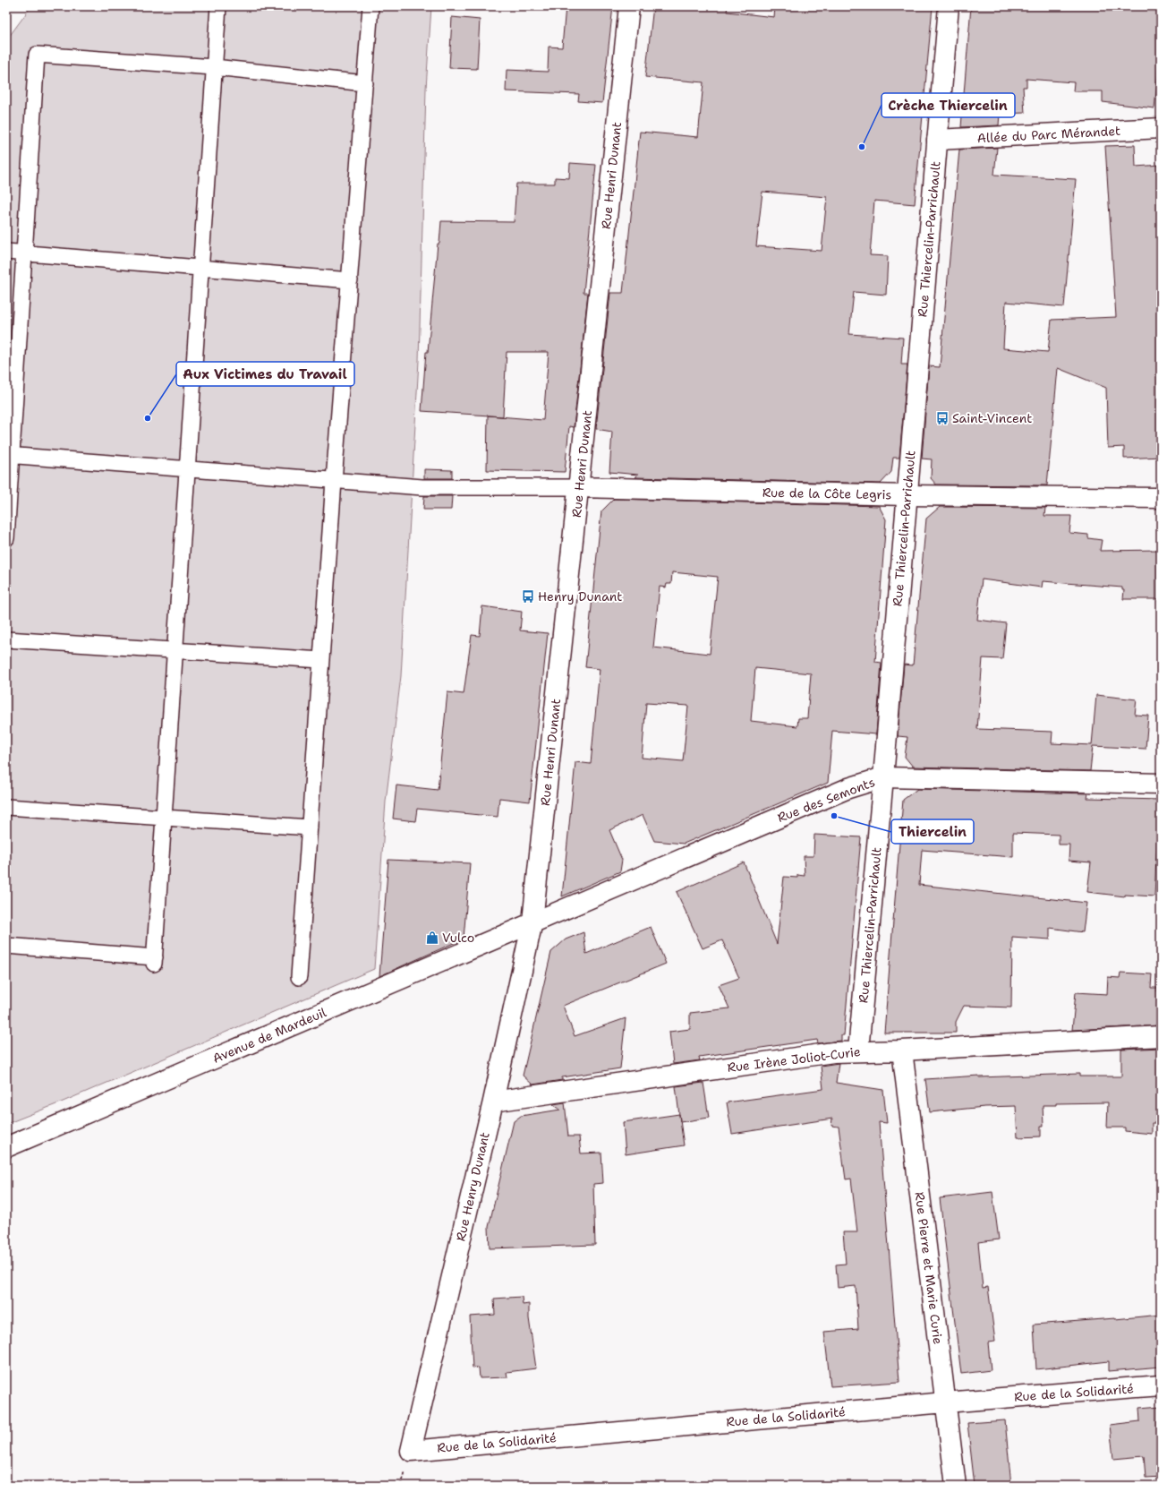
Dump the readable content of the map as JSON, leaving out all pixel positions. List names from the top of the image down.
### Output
{
  "streets": {
    "street": [
      "Allée du Parc Mérandet",
      "Rue Henri Dunant",
      "Rue Thiercelin-Parrichault",
      "Rue de la Côte Legris",
      "Rue des Semonts",
      "Avenue de Mardeuil",
      "Rue Irène Joliot-Curie",
      "Rue Henry Dunant",
      "Rue Pierre et Marie Curie",
      "Rue de la Solidarité"
    ]
  },
  "crossings": [
    ["Allée du Parc Mérandet", "Rue Thiercelin-Parrichault"],
    ["Rue Henri Dunant", "Rue de la Côte Legris"],
    ["Rue Henri Dunant", "Rue des Semonts"],
    ["Rue Henri Dunant", "Avenue de Mardeuil"],
    ["Rue Henri Dunant", "Rue Henry Dunant"],
    ["Rue Thiercelin-Parrichault", "Rue de la Côte Legris"],
    ["Rue Thiercelin-Parrichault", "Rue des Semonts"],
    ["Rue Thiercelin-Parrichault", "Rue Irène Joliot-Curie"],
    ["Rue des Semonts", "Avenue de Mardeuil"],
    ["Rue des Semonts", "Rue Henry Dunant"],
    ["Avenue de Mardeuil", "Rue Henry Dunant"],
    ["Rue Irène Joliot-Curie", "Rue Henry Dunant"],
    ["Rue Irène Joliot-Curie", "Rue Pierre et Marie Curie"],
    ["Rue Henry Dunant", "Rue de la Solidarité"],
    ["Rue Pierre et Marie Curie", "Rue de la Solidarité"]
  ],
  "places": {
    "other": ["Crèche Thiercelin", "Aux Victimes du Travail", "Thiercelin"],
    "bus stop": ["Saint-Vincent", "Henry Dunant"],
    "shop": ["Vulco"]
  }
}
